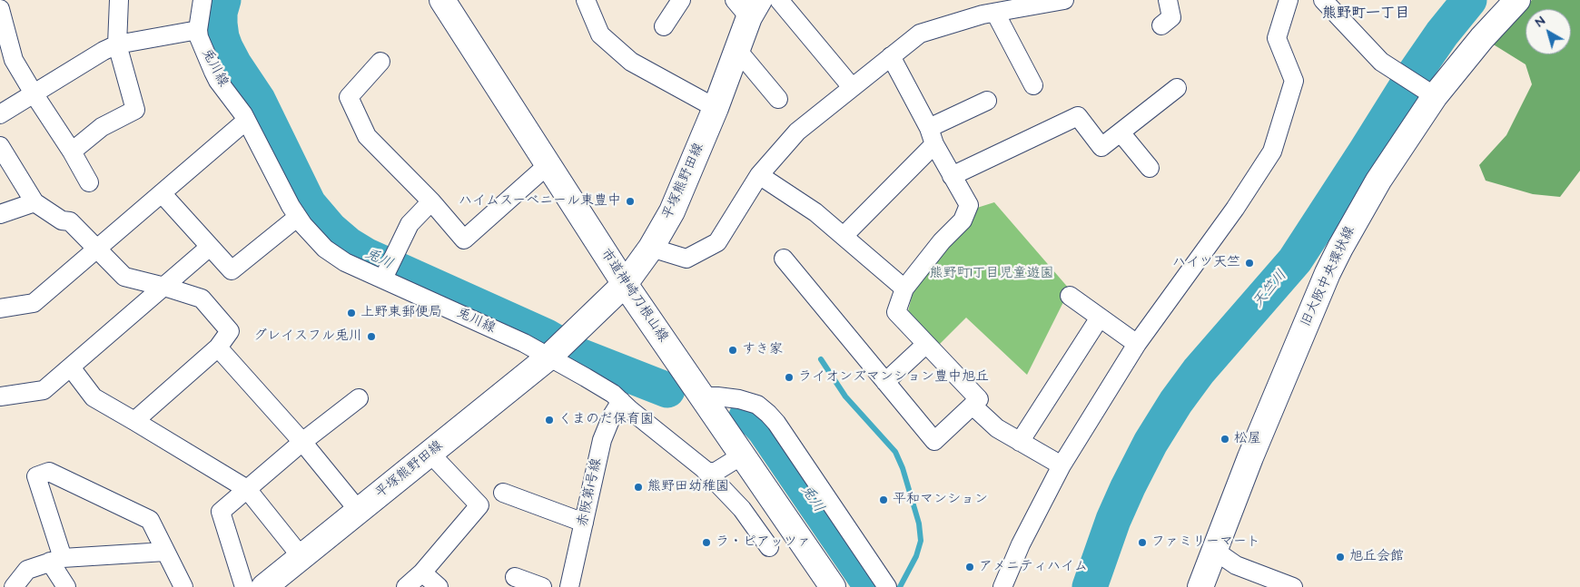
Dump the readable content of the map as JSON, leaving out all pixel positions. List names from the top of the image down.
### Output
{
  "streets": {
    "street": [
      "兎川線",
      "平塚熊野田線",
      "旧大阪中央環状線",
      "市道神崎刀根山線",
      "赤阪第1号線"
    ]
  },
  "crossings": [
    ["兎川線", "平塚熊野田線"],
    ["兎川線", "赤阪第1号線"],
    ["平塚熊野田線", "市道神崎刀根山線"]
  ],
  "districts": ["熊野町一丁目"],
  "water": ["兎川", "天竺川"],
  "parks": ["熊野町1丁目児童遊園"],
  "places": [
    "ハイムスーベニール東豊中",
    "ハイツ天竺",
    "上野東郵便局",
    "グレイスフル兎川",
    "すき家",
    "ライオンズマンション豊中旭丘",
    "くまのだ保育園",
    "松屋",
    "熊野田幼稚園",
    "平和マンション",
    "ラ・ピアッツァ",
    "ファミリーマート",
    "旭丘会館",
    "アメニティハイム"
  ],
  "north": "top left"
}
